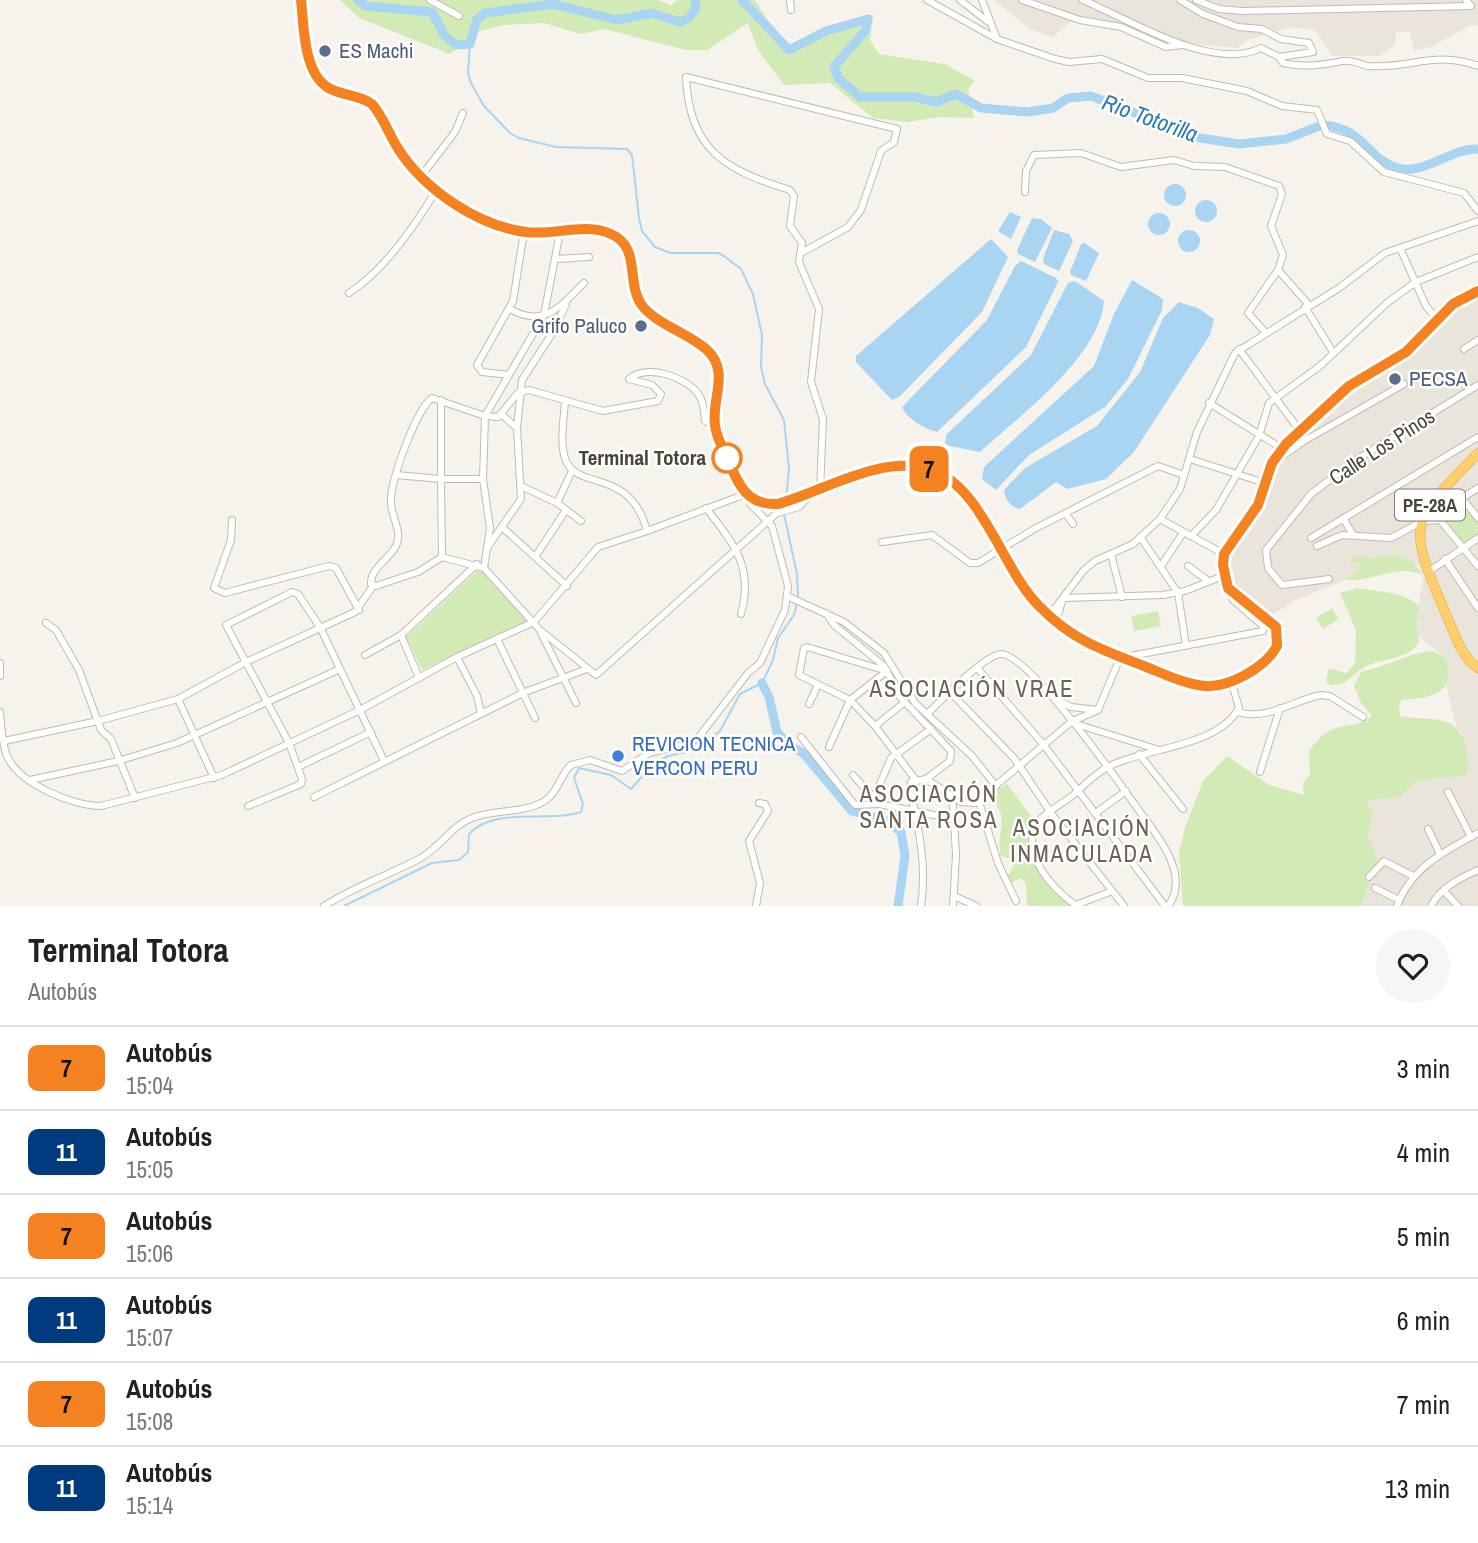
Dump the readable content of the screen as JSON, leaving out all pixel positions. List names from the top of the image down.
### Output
{
  "streets": {
    "highway": ["PE-28A"],
    "street": ["Calle Los Pinos"]
  },
  "districts": ["ASOCIACIÓN VRAE", "ASOCIACIÓN SANTA ROSA", "ASOCIACIÓN INMACULADA"],
  "water": ["Rio Totorilla"],
  "places": [
    "ES Machi",
    "Grifo Paluco",
    "PECSA",
    "Terminal Totora",
    "REVICION TECNICA VERCON PERU"
  ],
  "lines": ["bus line 7"],
  "page": {
    "on_map": "7",
    "heading": ["Terminal Totora", "Autobús"],
    "list": [
      {
        "mark": "7",
        "name": "Autobús",
        "note": "15:04",
        "value": "3 min"
      },
      {
        "mark": "11",
        "name": "Autobús",
        "note": "15:05",
        "value": "4 min"
      },
      {
        "mark": "7",
        "name": "Autobús",
        "note": "15:06",
        "value": "5 min"
      },
      {
        "mark": "11",
        "name": "Autobús",
        "note": "15:07",
        "value": "6 min"
      },
      {
        "mark": "7",
        "name": "Autobús",
        "note": "15:08",
        "value": "7 min"
      },
      {
        "mark": "11",
        "name": "Autobús",
        "note": "15:14",
        "value": "13 min"
      }
    ]
  }
}
